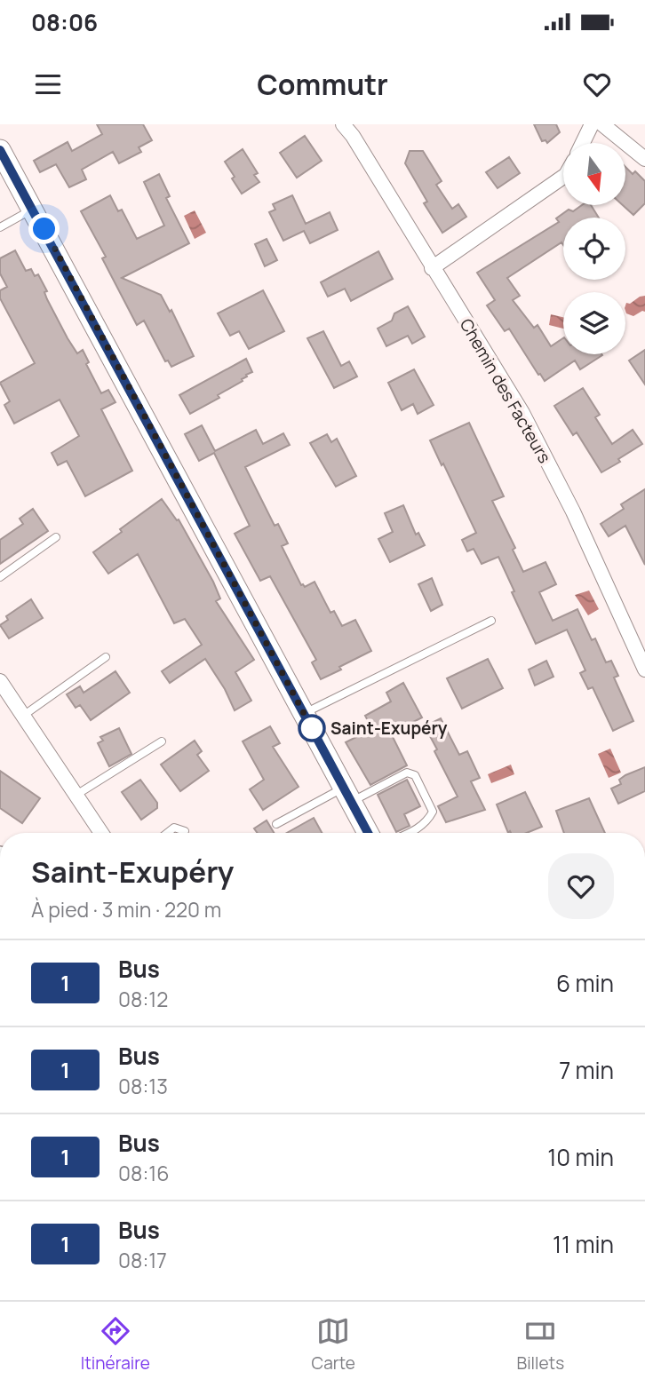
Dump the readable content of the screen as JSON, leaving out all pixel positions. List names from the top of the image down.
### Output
{
  "streets": {
    "street": ["Chemin des Facteurs"]
  },
  "places": ["Saint-Exupéry"],
  "lines": ["bus line 1"],
  "north": "bottom",
  "page": {
    "status": "08:06",
    "header": "Commutr",
    "heading": ["Saint-Exupéry", "À pied · 3 min · 220 m"],
    "list": [
      {
        "mark": "1",
        "name": "Bus",
        "note": "08:12",
        "value": "6 min"
      },
      {
        "mark": "1",
        "name": "Bus",
        "note": "08:13",
        "value": "7 min"
      },
      {
        "mark": "1",
        "name": "Bus",
        "note": "08:16",
        "value": "10 min"
      },
      {
        "mark": "1",
        "name": "Bus",
        "note": "08:17",
        "value": "11 min"
      }
    ],
    "tabs": ["Itinéraire", "Carte", "Billets"]
  }
}
